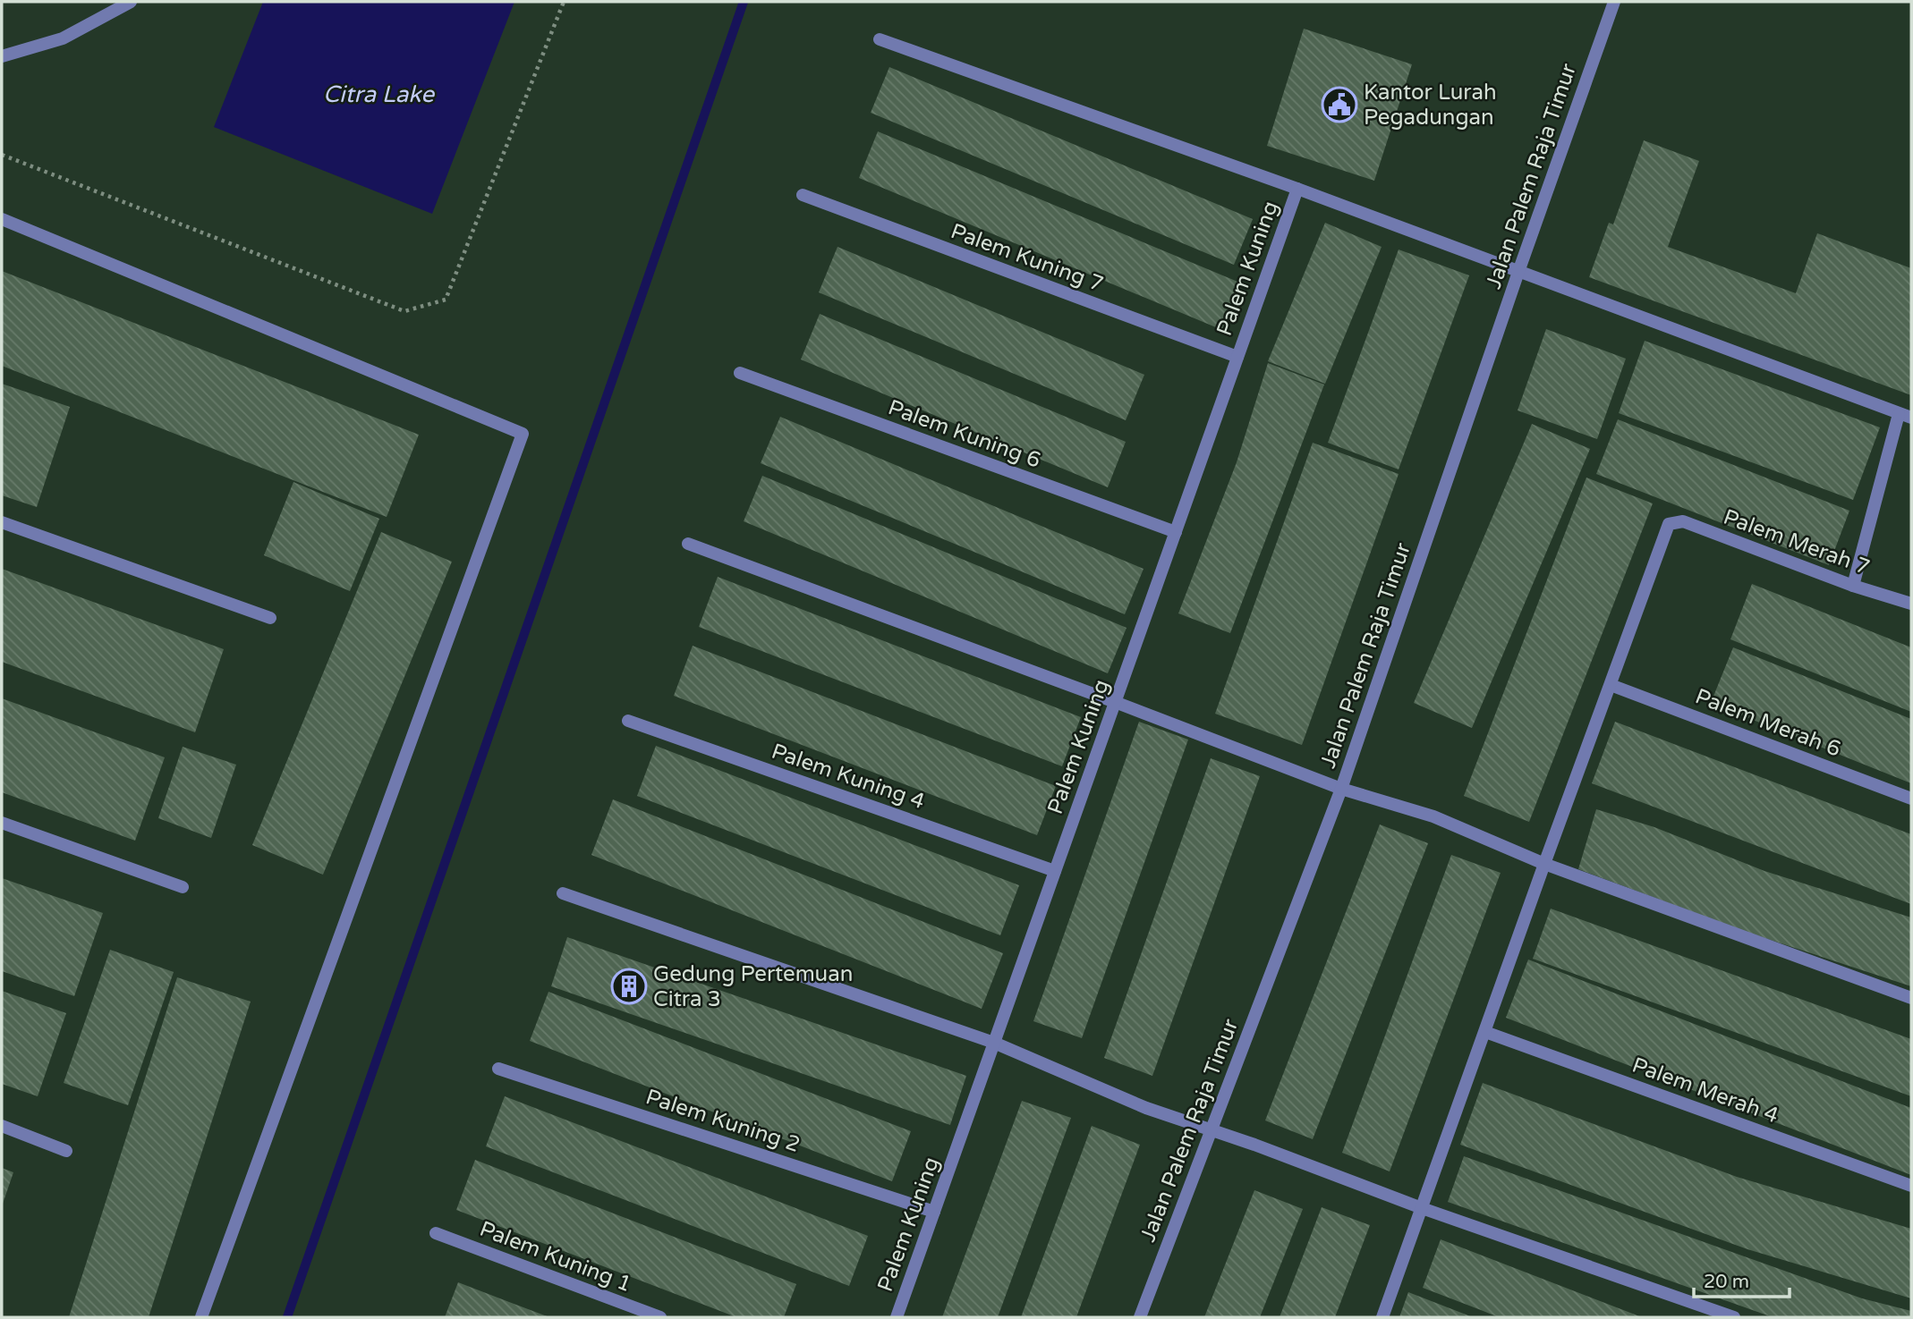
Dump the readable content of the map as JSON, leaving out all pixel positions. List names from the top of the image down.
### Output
{
  "streets": {
    "street": [
      "Jalan Palem Raja Timur",
      "Palem Kuning 7",
      "Palem Kuning",
      "Palem Kuning 6",
      "Palem Merah 7",
      "Palem Merah 6",
      "Palem Kuning 4",
      "Palem Merah 4",
      "Palem Kuning 2",
      "Palem Kuning 1"
    ]
  },
  "crossings": [
    ["Palem Kuning 7", "Palem Kuning"],
    ["Palem Kuning", "Palem Kuning 6"],
    ["Palem Kuning", "Palem Kuning 4"],
    ["Palem Kuning", "Palem Kuning 2"],
    ["Palem Merah 7", "Palem Merah 6"]
  ],
  "water": ["Citra Lake"],
  "places": {
    "public building": ["Kantor Lurah Pegadungan"],
    "building": ["Gedung Pertemuan Citra 3"]
  },
  "scale_bar": "20 m"
}
